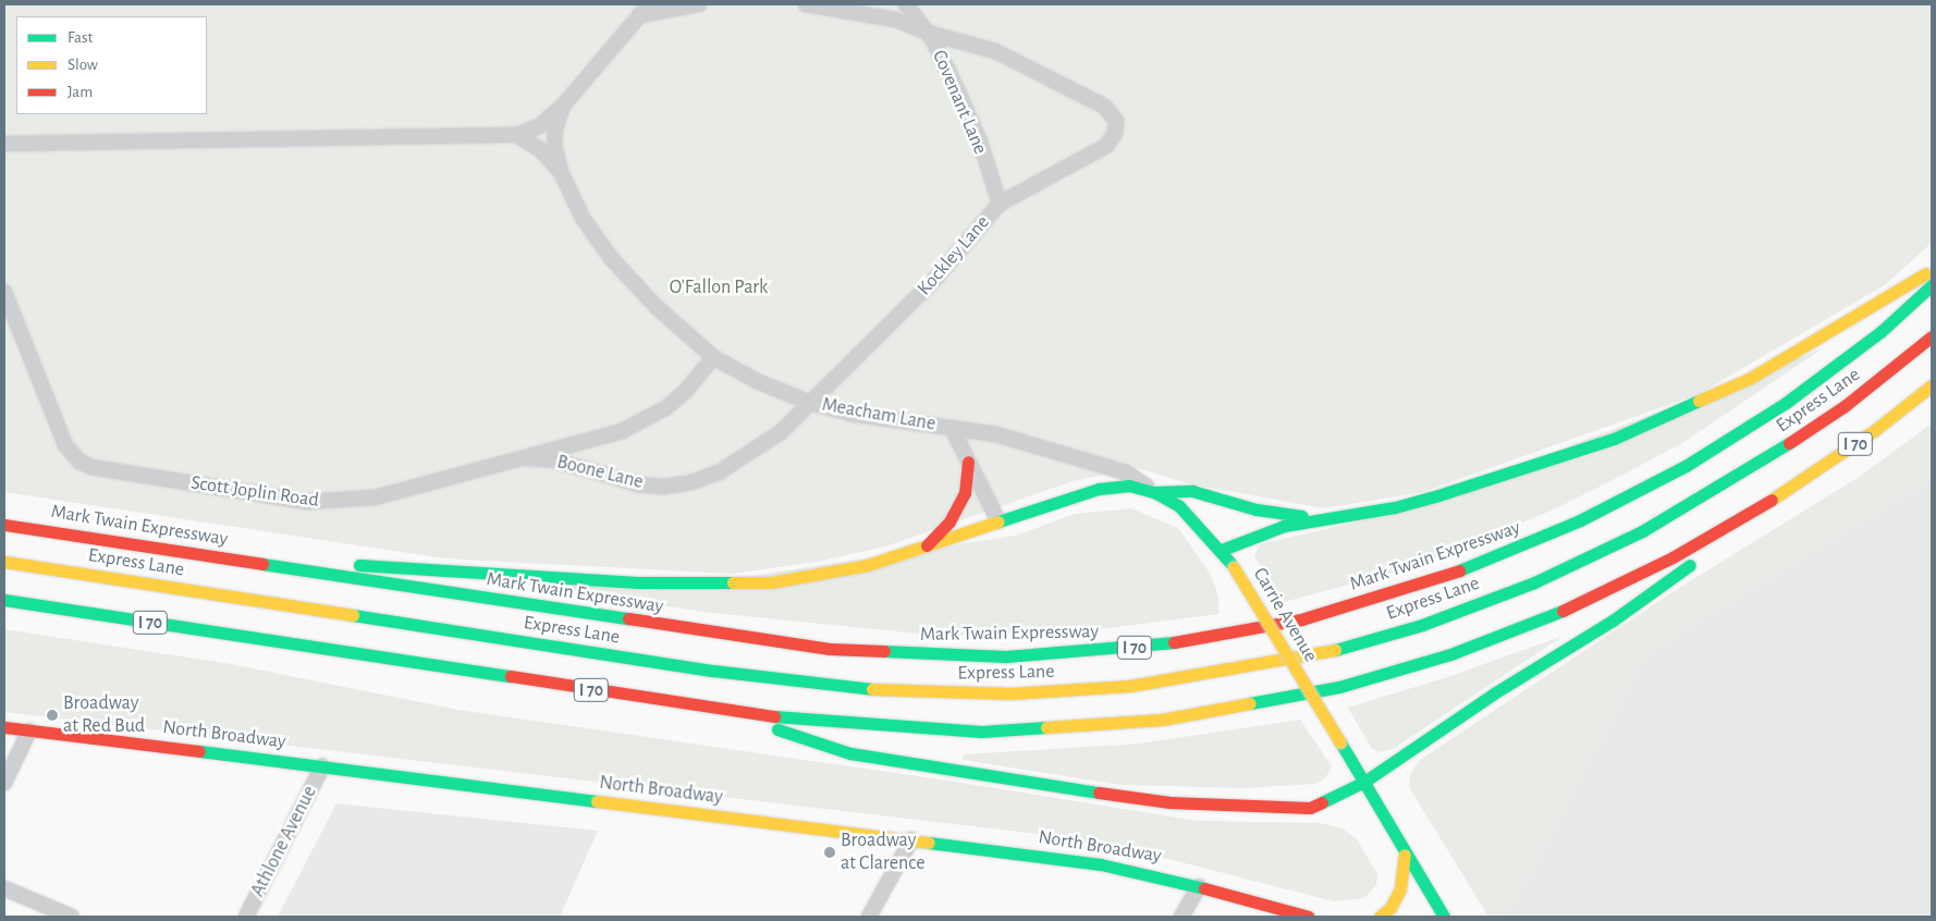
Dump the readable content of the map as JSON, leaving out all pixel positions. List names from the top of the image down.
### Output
{
  "streets": {
    "main road": [
      "Express Lane",
      "I 70",
      "Mark Twain Expressway",
      "Carrie Avenue",
      "North Broadway"
    ],
    "street": [
      "Covenant Lane",
      "Kockley Lane",
      "Meacham Lane",
      "Boone Lane",
      "Scott Joplin Road",
      "Athlone Avenue"
    ]
  },
  "crossings": [
    ["Covenant Lane", "Kockley Lane"],
    ["Kockley Lane", "Meacham Lane"],
    ["Kockley Lane", "Boone Lane"],
    ["Meacham Lane", "Boone Lane"],
    ["Meacham Lane", "Scott Joplin Road"],
    ["Meacham Lane", "Carrie Avenue"],
    ["Boone Lane", "Scott Joplin Road"],
    ["Mark Twain Expressway", "Carrie Avenue"],
    ["North Broadway", "Athlone Avenue"]
  ],
  "parks": ["O'Fallon Park"],
  "places": ["Broadway at Red Bud", "Broadway at Clarence"],
  "legend": ["Fast", "Slow", "Jam"]
}
